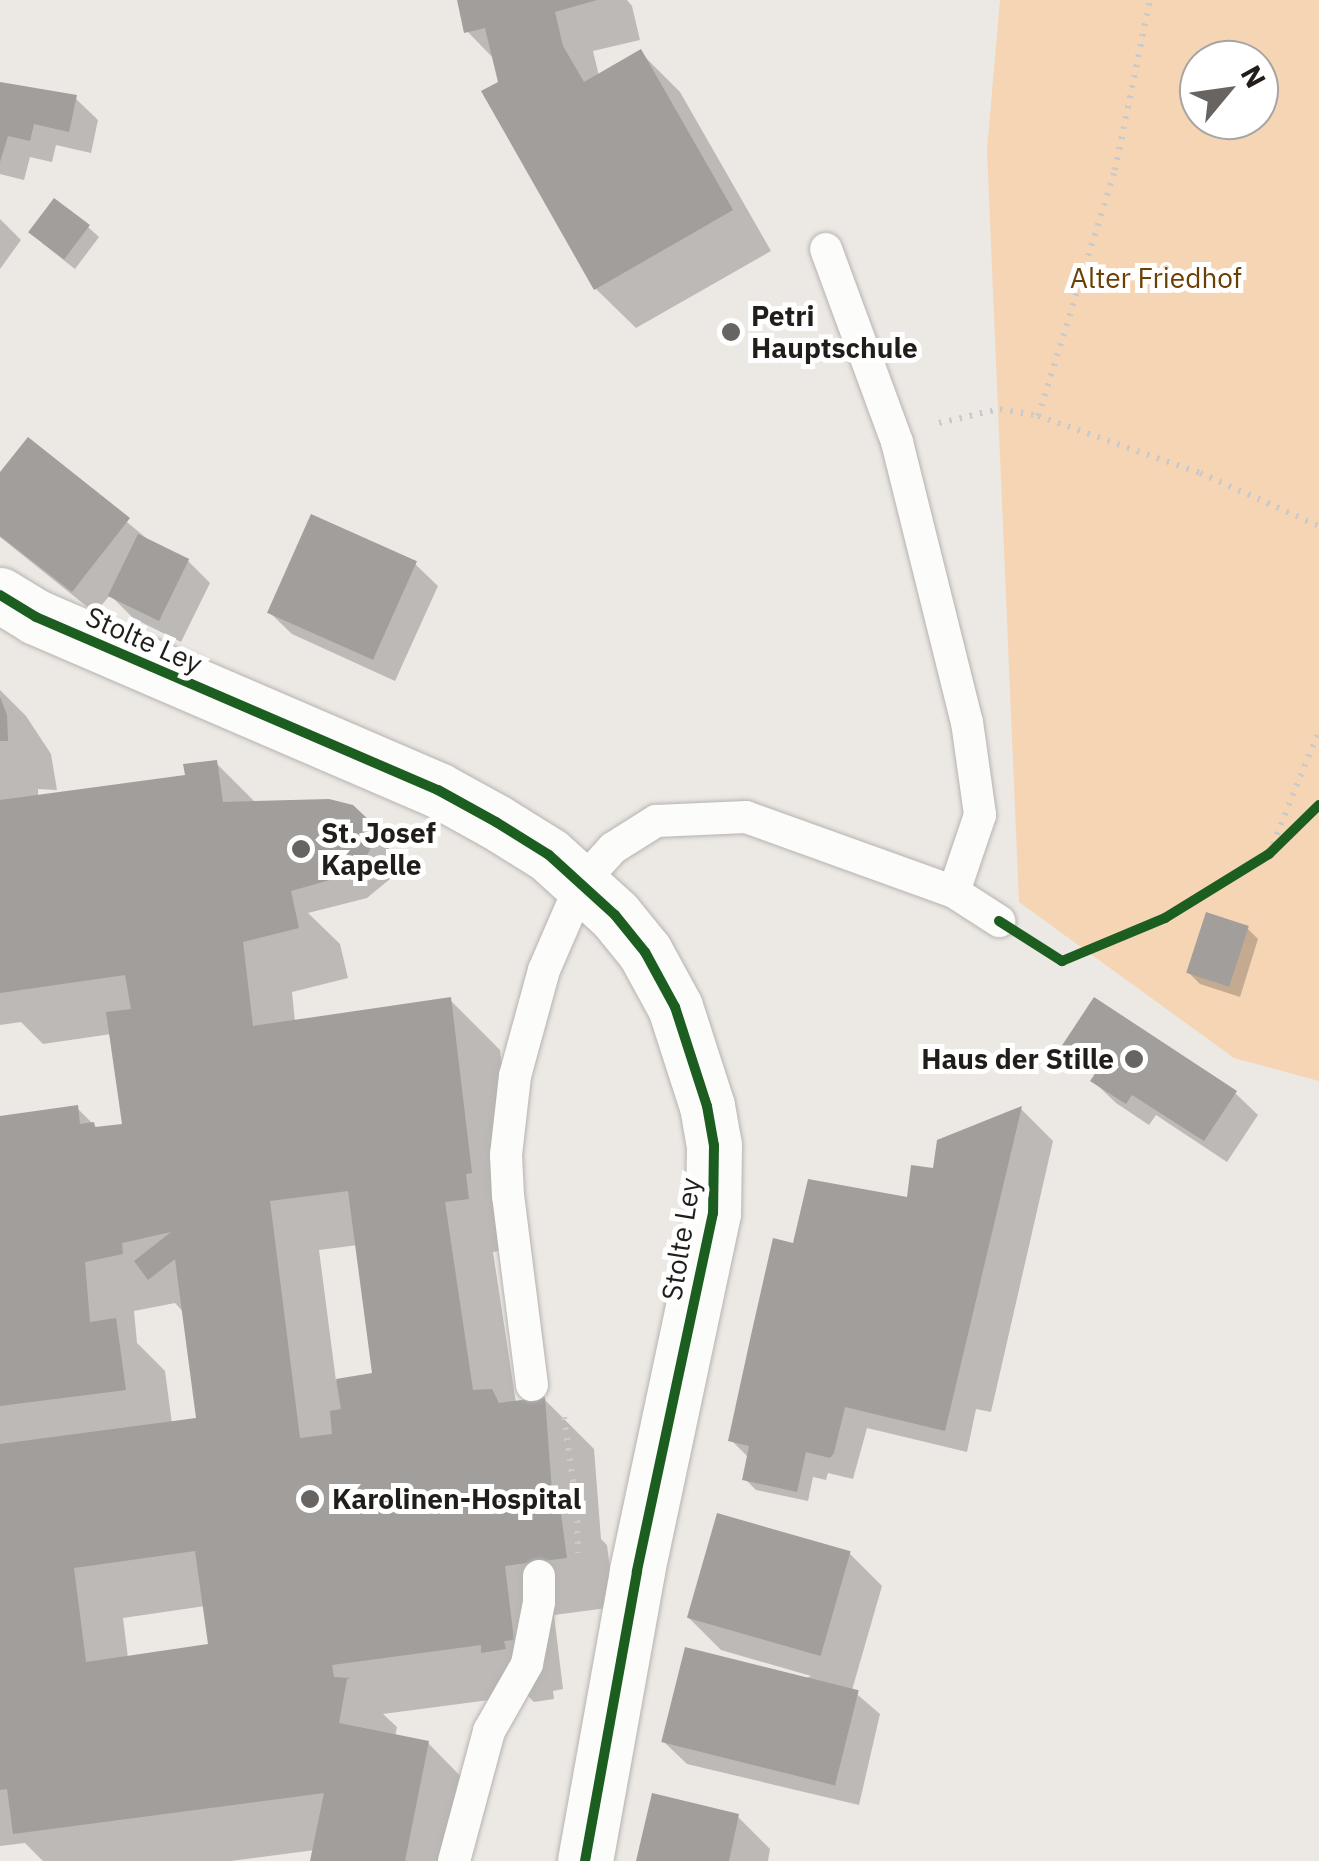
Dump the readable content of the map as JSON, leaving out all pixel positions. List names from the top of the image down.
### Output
{
  "streets": {
    "street": ["Stolte Ley"]
  },
  "parks": ["Alter Friedhof"],
  "places": [
    "Petri Hauptschule",
    "St. Josef Kapelle",
    "Haus der Stille",
    "Karolinen-Hospital"
  ],
  "north": "top right"
}
